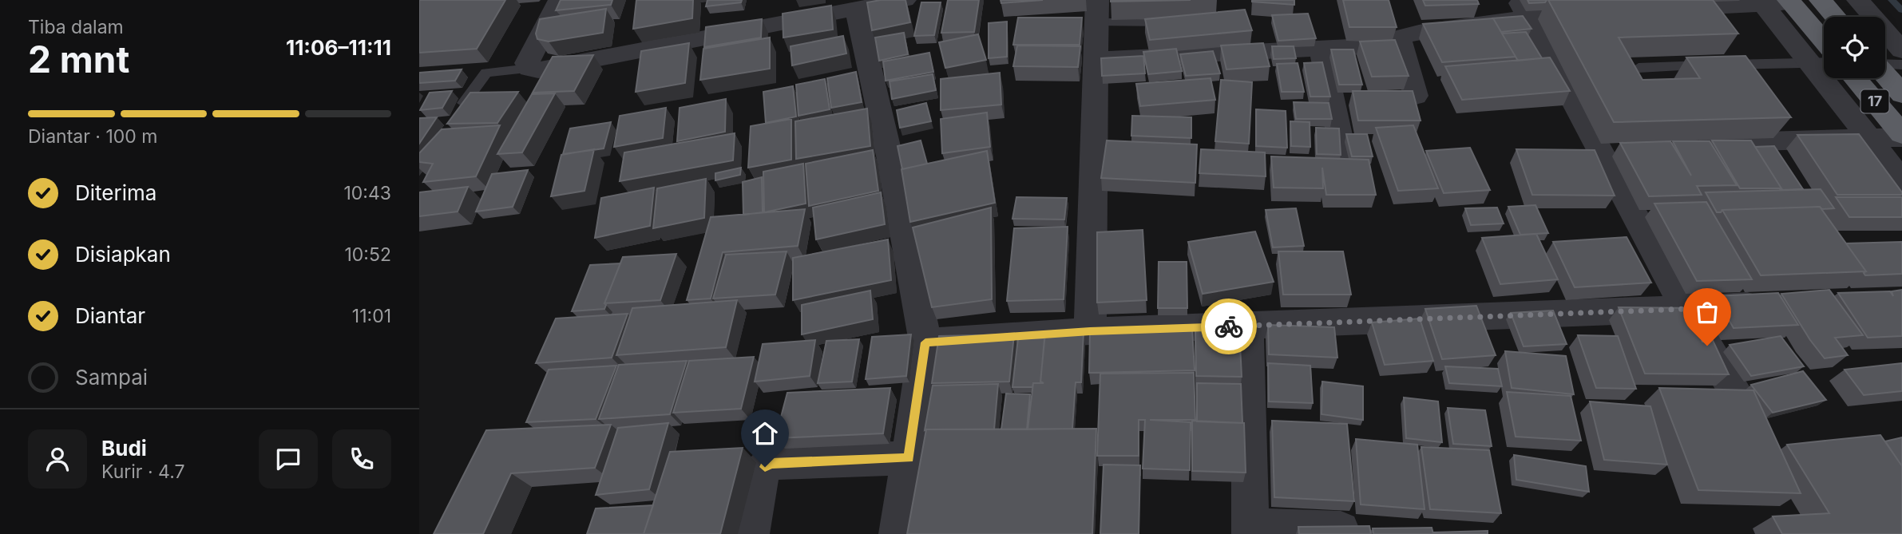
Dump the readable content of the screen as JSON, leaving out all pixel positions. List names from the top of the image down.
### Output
{
  "streets": {
    "highway": ["17"]
  },
  "page": {
    "heading": ["2 mnt", "Tiba dalam", "11:06–11:11"],
    "panel": ["Budi", "Kurir · 4.7"],
    "bar": "Diantar · 100 m",
    "list": [
      ["Diterima", "10:43"],
      ["Disiapkan", "10:52"],
      ["Diantar", "11:01"],
      "Sampai"
    ]
  }
}
